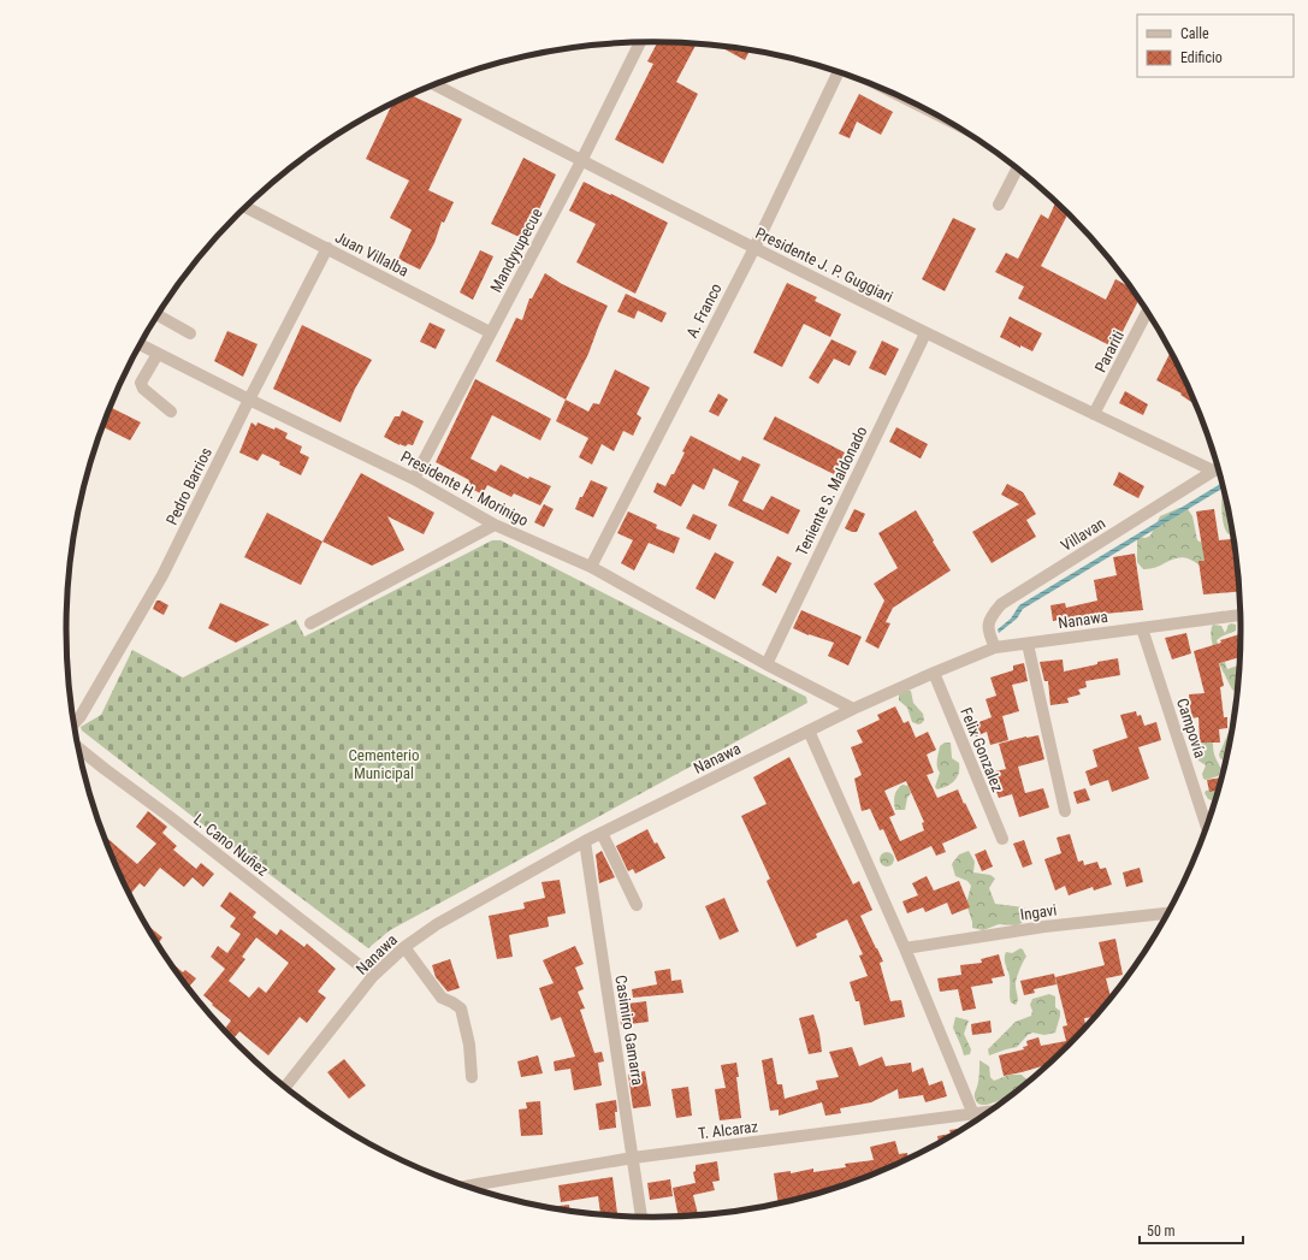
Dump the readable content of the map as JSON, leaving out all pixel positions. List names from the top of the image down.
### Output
{
  "streets": {
    "street": [
      "Mandyyupecue",
      "Juan Villalba",
      "Presidente J. P. Guggiari",
      "A. Franco",
      "Parariti",
      "Pedro Barrios",
      "Presidente H. Morinigo",
      "Teniente S. Maldonado",
      "Villavan",
      "Nanawa",
      "Campovía",
      "Felix Gonzalez",
      "L. Cano Nuñez",
      "Ingavi",
      "Casimiro Gamarra",
      "T. Alcaraz"
    ]
  },
  "crossings": [
    ["Mandyyupecue", "Juan Villalba"],
    ["Mandyyupecue", "Presidente J. P. Guggiari"],
    ["Mandyyupecue", "Presidente H. Morinigo"],
    ["Juan Villalba", "Pedro Barrios"],
    ["Presidente J. P. Guggiari", "A. Franco"],
    ["Presidente J. P. Guggiari", "Parariti"],
    ["Presidente J. P. Guggiari", "Teniente S. Maldonado"],
    ["Presidente J. P. Guggiari", "Villavan"],
    ["A. Franco", "Presidente H. Morinigo"],
    ["Pedro Barrios", "Presidente H. Morinigo"],
    ["Presidente H. Morinigo", "Teniente S. Maldonado"],
    ["Presidente H. Morinigo", "Nanawa"],
    ["Villavan", "Nanawa"],
    ["Nanawa", "Campovía"],
    ["Nanawa", "Felix Gonzalez"],
    ["Nanawa", "L. Cano Nuñez"],
    ["Nanawa", "Casimiro Gamarra"],
    ["Casimiro Gamarra", "T. Alcaraz"]
  ],
  "parks": ["Cementerio Municipal"],
  "legend": ["Calle", "Edificio"],
  "scale_bar": "50 m"
}
